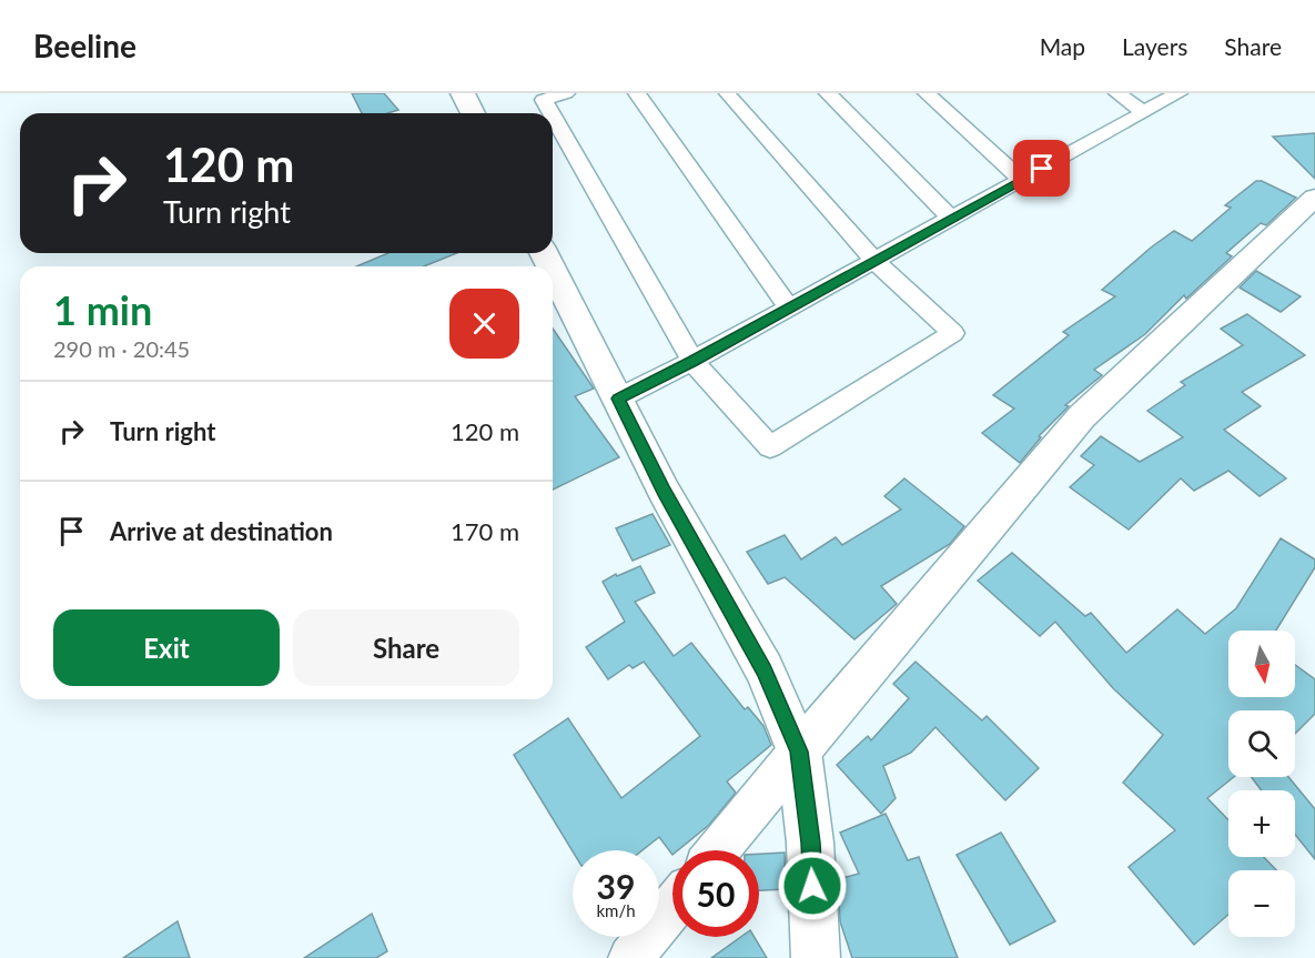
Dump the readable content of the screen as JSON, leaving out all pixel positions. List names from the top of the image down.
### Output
{
  "north": "bottom",
  "page": {
    "header": "Beeline",
    "nav": ["Map", "Layers", "Share"],
    "turn": ["120 m", "Turn right"],
    "heading": ["1 min", "290 m · 20:45"],
    "list": [
      {
        "name": "Turn right",
        "value": "120 m"
      },
      {
        "name": "Arrive at destination",
        "value": "170 m"
      }
    ],
    "buttons": ["Exit", "Share"],
    "map_buttons": ["+", "−"],
    "speed": "39 km/h",
    "limit": "50"
  }
}
